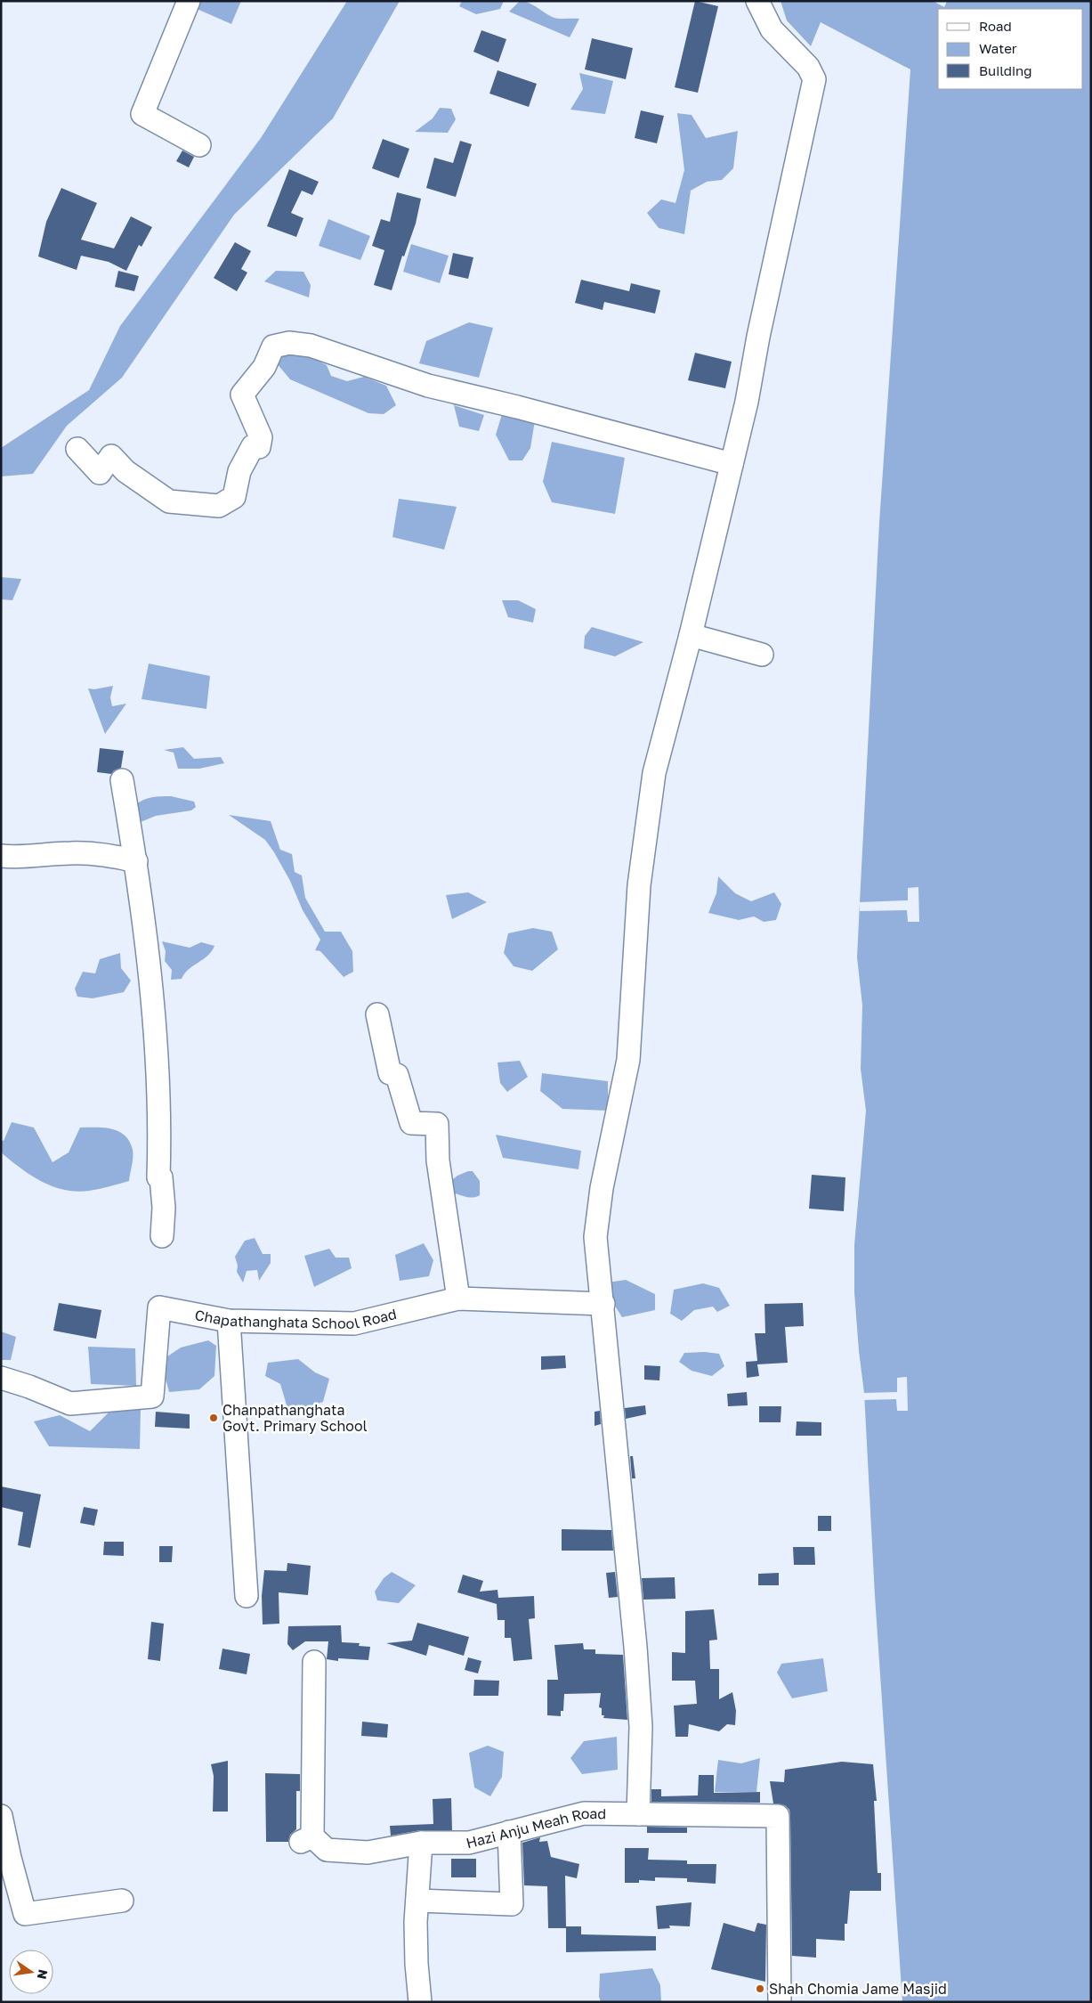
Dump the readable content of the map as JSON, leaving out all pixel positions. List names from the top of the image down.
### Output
{
  "streets": {
    "street": ["Chapathanghata School Road", "Hazi Anju Meah Road"]
  },
  "places": ["Chanpathanghata Govt. Primary School", "Shah Chomia Jame Masjid"],
  "legend": ["Road", "Water", "Building"],
  "north": "right"
}
